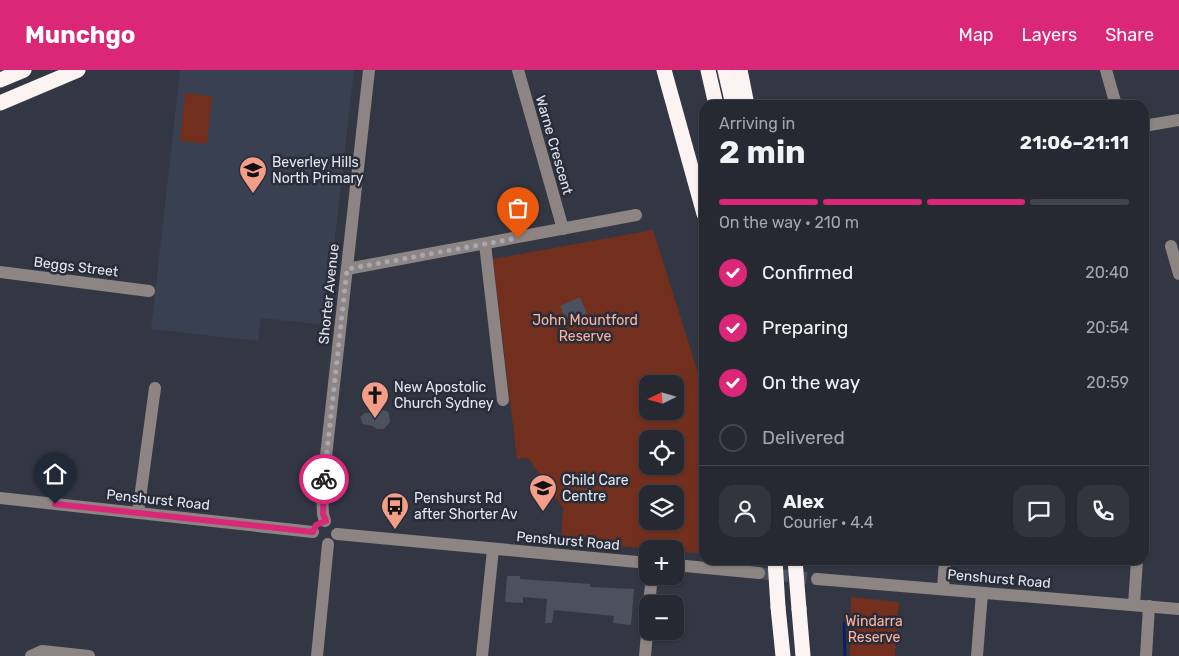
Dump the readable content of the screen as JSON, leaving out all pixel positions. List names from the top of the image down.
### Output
{
  "streets": {
    "street": [
      "Warne Crescent",
      "Beggs Street",
      "Shorter Avenue",
      "Penshurst Road"
    ]
  },
  "crossings": [
    ["Shorter Avenue", "Penshurst Road"]
  ],
  "parks": ["John Mountford Reserve", "Windarra Reserve"],
  "places": {
    "school or university": ["Beverley Hills North Primary", "Child Care Centre"],
    "church": ["New Apostolic Church Sydney"],
    "bus stop": ["Penshurst Rd after Shorter Av"]
  },
  "north": "left",
  "page": {
    "header": "Munchgo",
    "nav": ["Map", "Layers", "Share"],
    "heading": ["2 min", "Arriving in", "21:06–21:11"],
    "panel": ["Alex", "Courier · 4.4"],
    "bar": "On the way · 210 m",
    "list": [
      ["Confirmed", "20:40"],
      ["Preparing", "20:54"],
      ["On the way", "20:59"],
      "Delivered"
    ],
    "map_buttons": ["+", "−"]
  }
}
